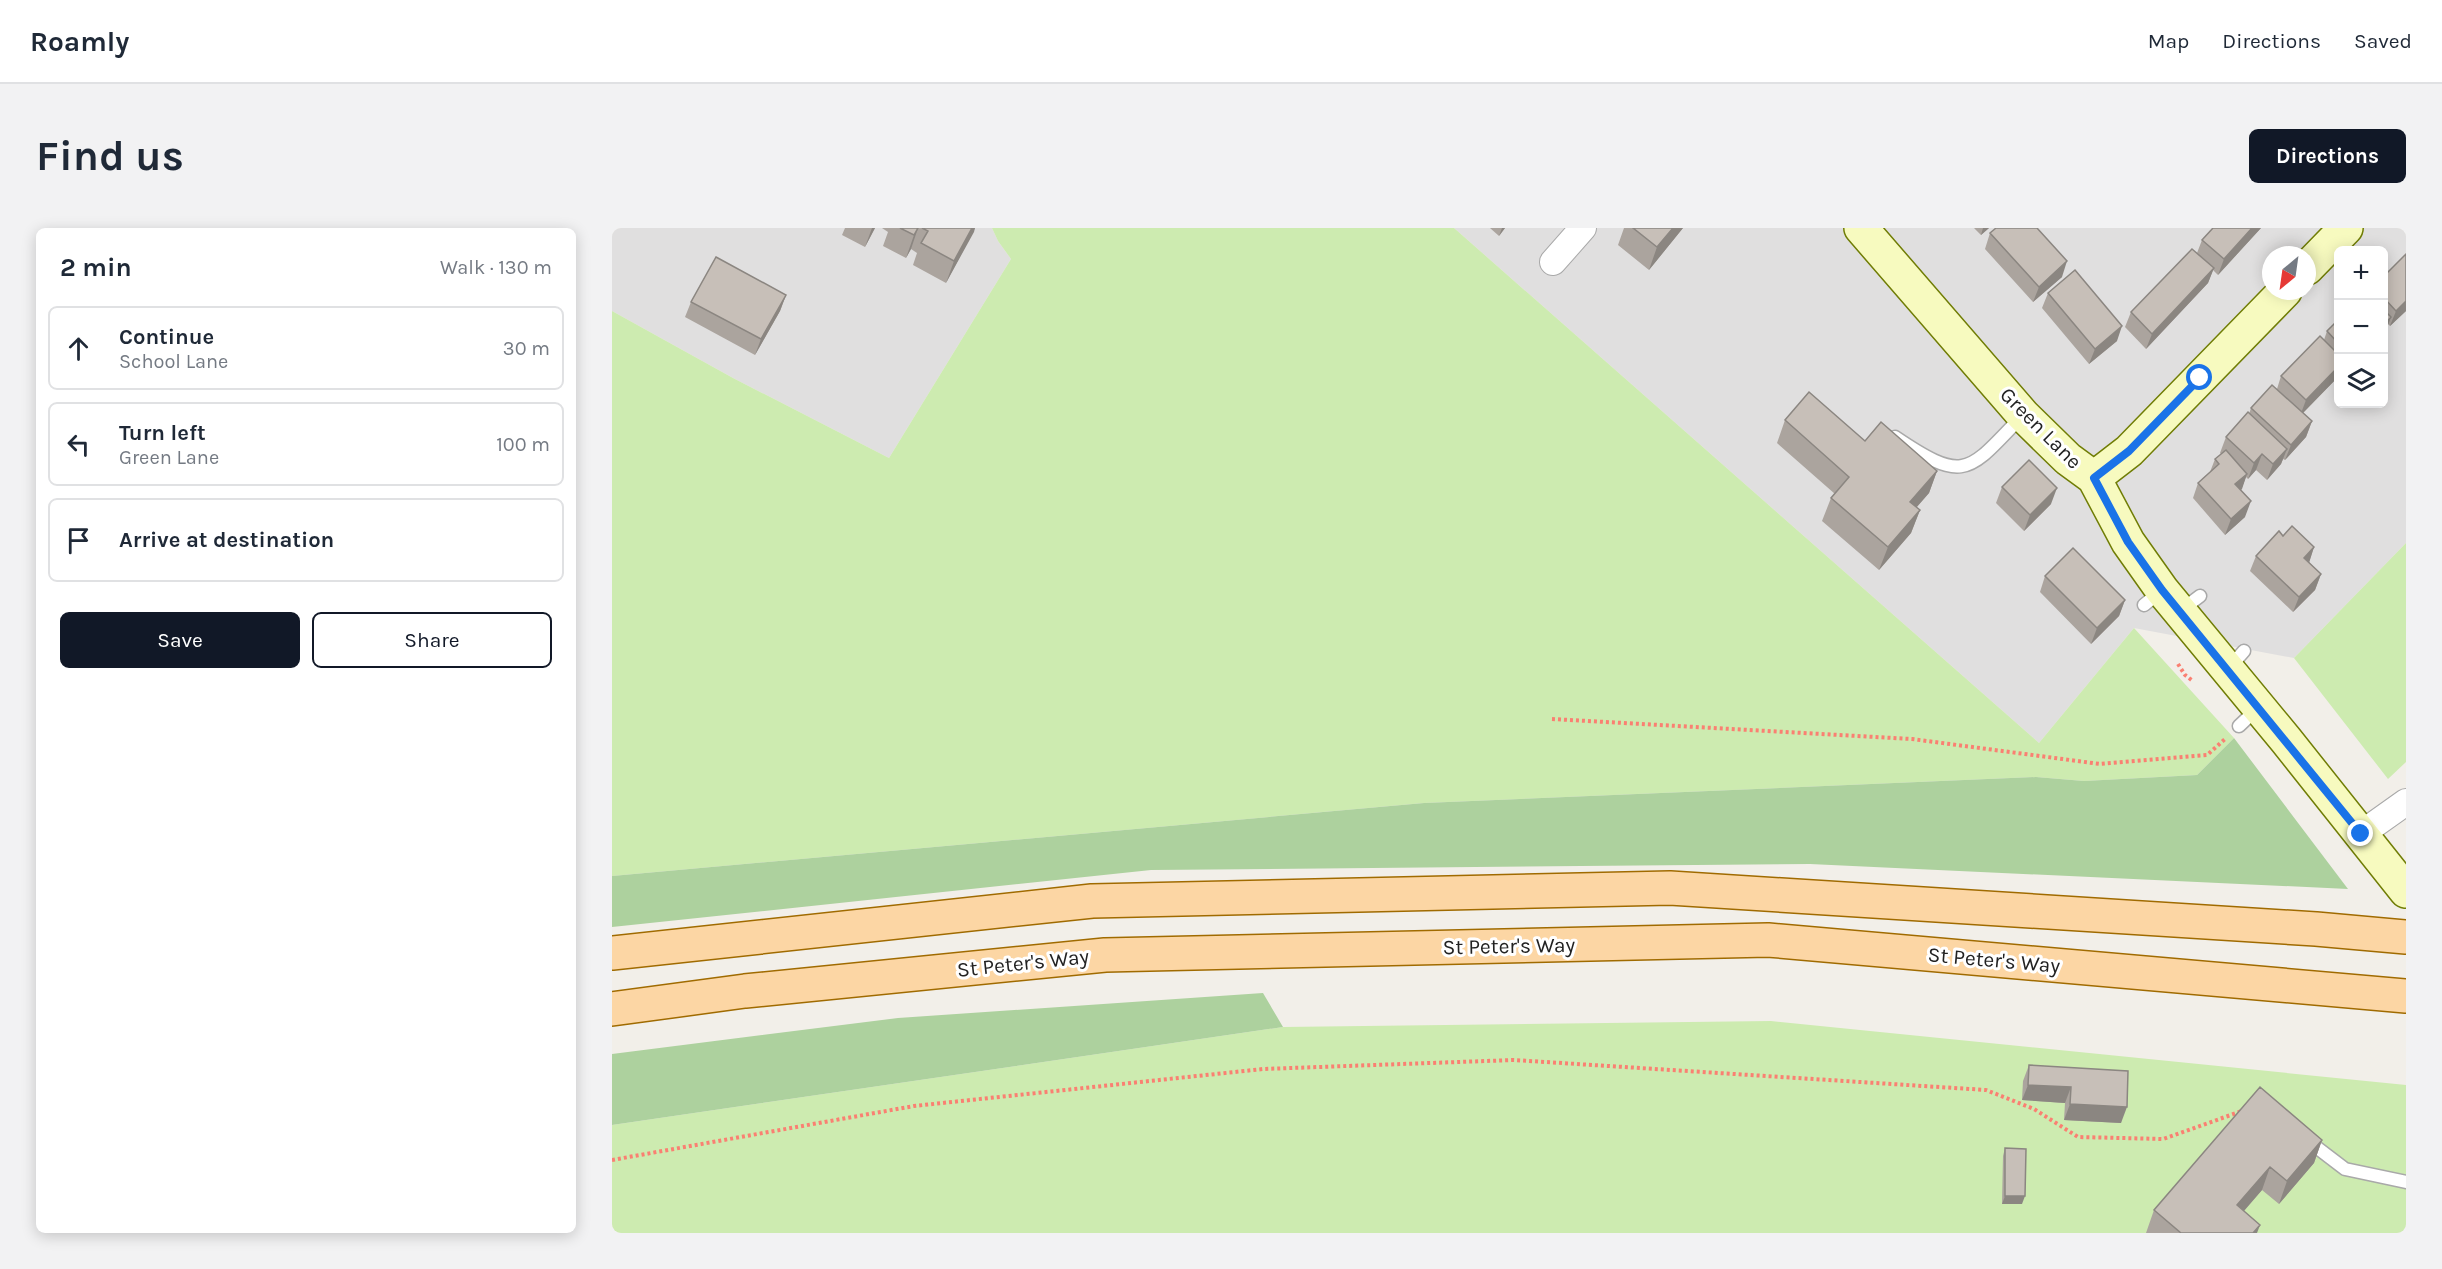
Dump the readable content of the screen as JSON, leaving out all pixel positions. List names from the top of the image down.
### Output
{
  "streets": {
    "main road": ["St Peter's Way"],
    "street": ["Green Lane"]
  },
  "north": "bottom left",
  "page": {
    "header": "Roamly",
    "nav": ["Map", "Directions", "Saved"],
    "buttons": [
      "Directions",
      ["Save", "Share"]
    ],
    "title": "Find us",
    "heading": ["2 min", "Walk · 130 m"],
    "map_buttons": ["+", "−"],
    "list": [
      ["Continue", "School Lane", "30 m"],
      ["Turn left", "Green Lane", "100 m"],
      "Arrive at destination"
    ]
  }
}
